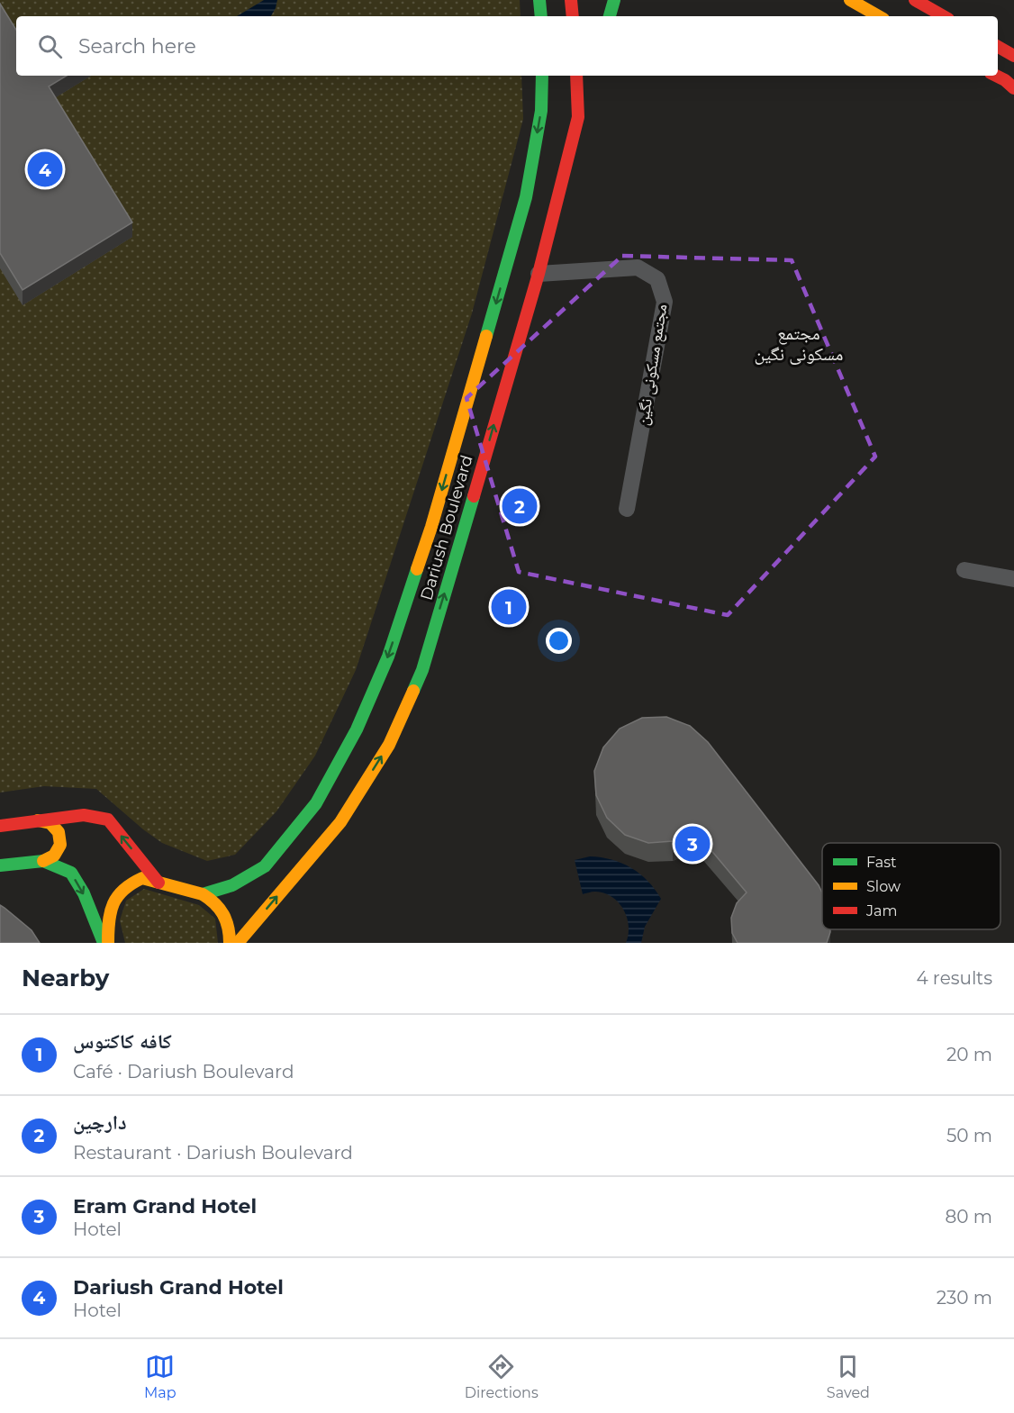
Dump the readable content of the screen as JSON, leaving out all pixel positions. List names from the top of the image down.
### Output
{
  "streets": {
    "main road": ["Dariush Boulevard"],
    "street": ["مجتمع مسکونی نگین"]
  },
  "crossings": [
    ["مجتمع مسکونی نگین", "Dariush Boulevard"]
  ],
  "districts": ["مجتمع مسکونی نگین"],
  "legend": ["Fast", "Slow", "Jam"],
  "page": {
    "search": "Search here",
    "pins": [
      "4",
      "2",
      "1",
      "3"
    ],
    "heading": ["Nearby", "4 results"],
    "list": [
      {
        "mark": "1",
        "name": "کافه کاکتوس",
        "note": "Café · Dariush Boulevard",
        "value": "20 m"
      },
      {
        "mark": "2",
        "name": "دارچین",
        "note": "Restaurant · Dariush Boulevard",
        "value": "50 m"
      },
      {
        "mark": "3",
        "name": "Eram Grand Hotel",
        "note": "Hotel",
        "value": "80 m"
      },
      {
        "mark": "4",
        "name": "Dariush Grand Hotel",
        "note": "Hotel",
        "value": "230 m"
      }
    ],
    "nav": ["Map", "Directions", "Saved"]
  }
}
